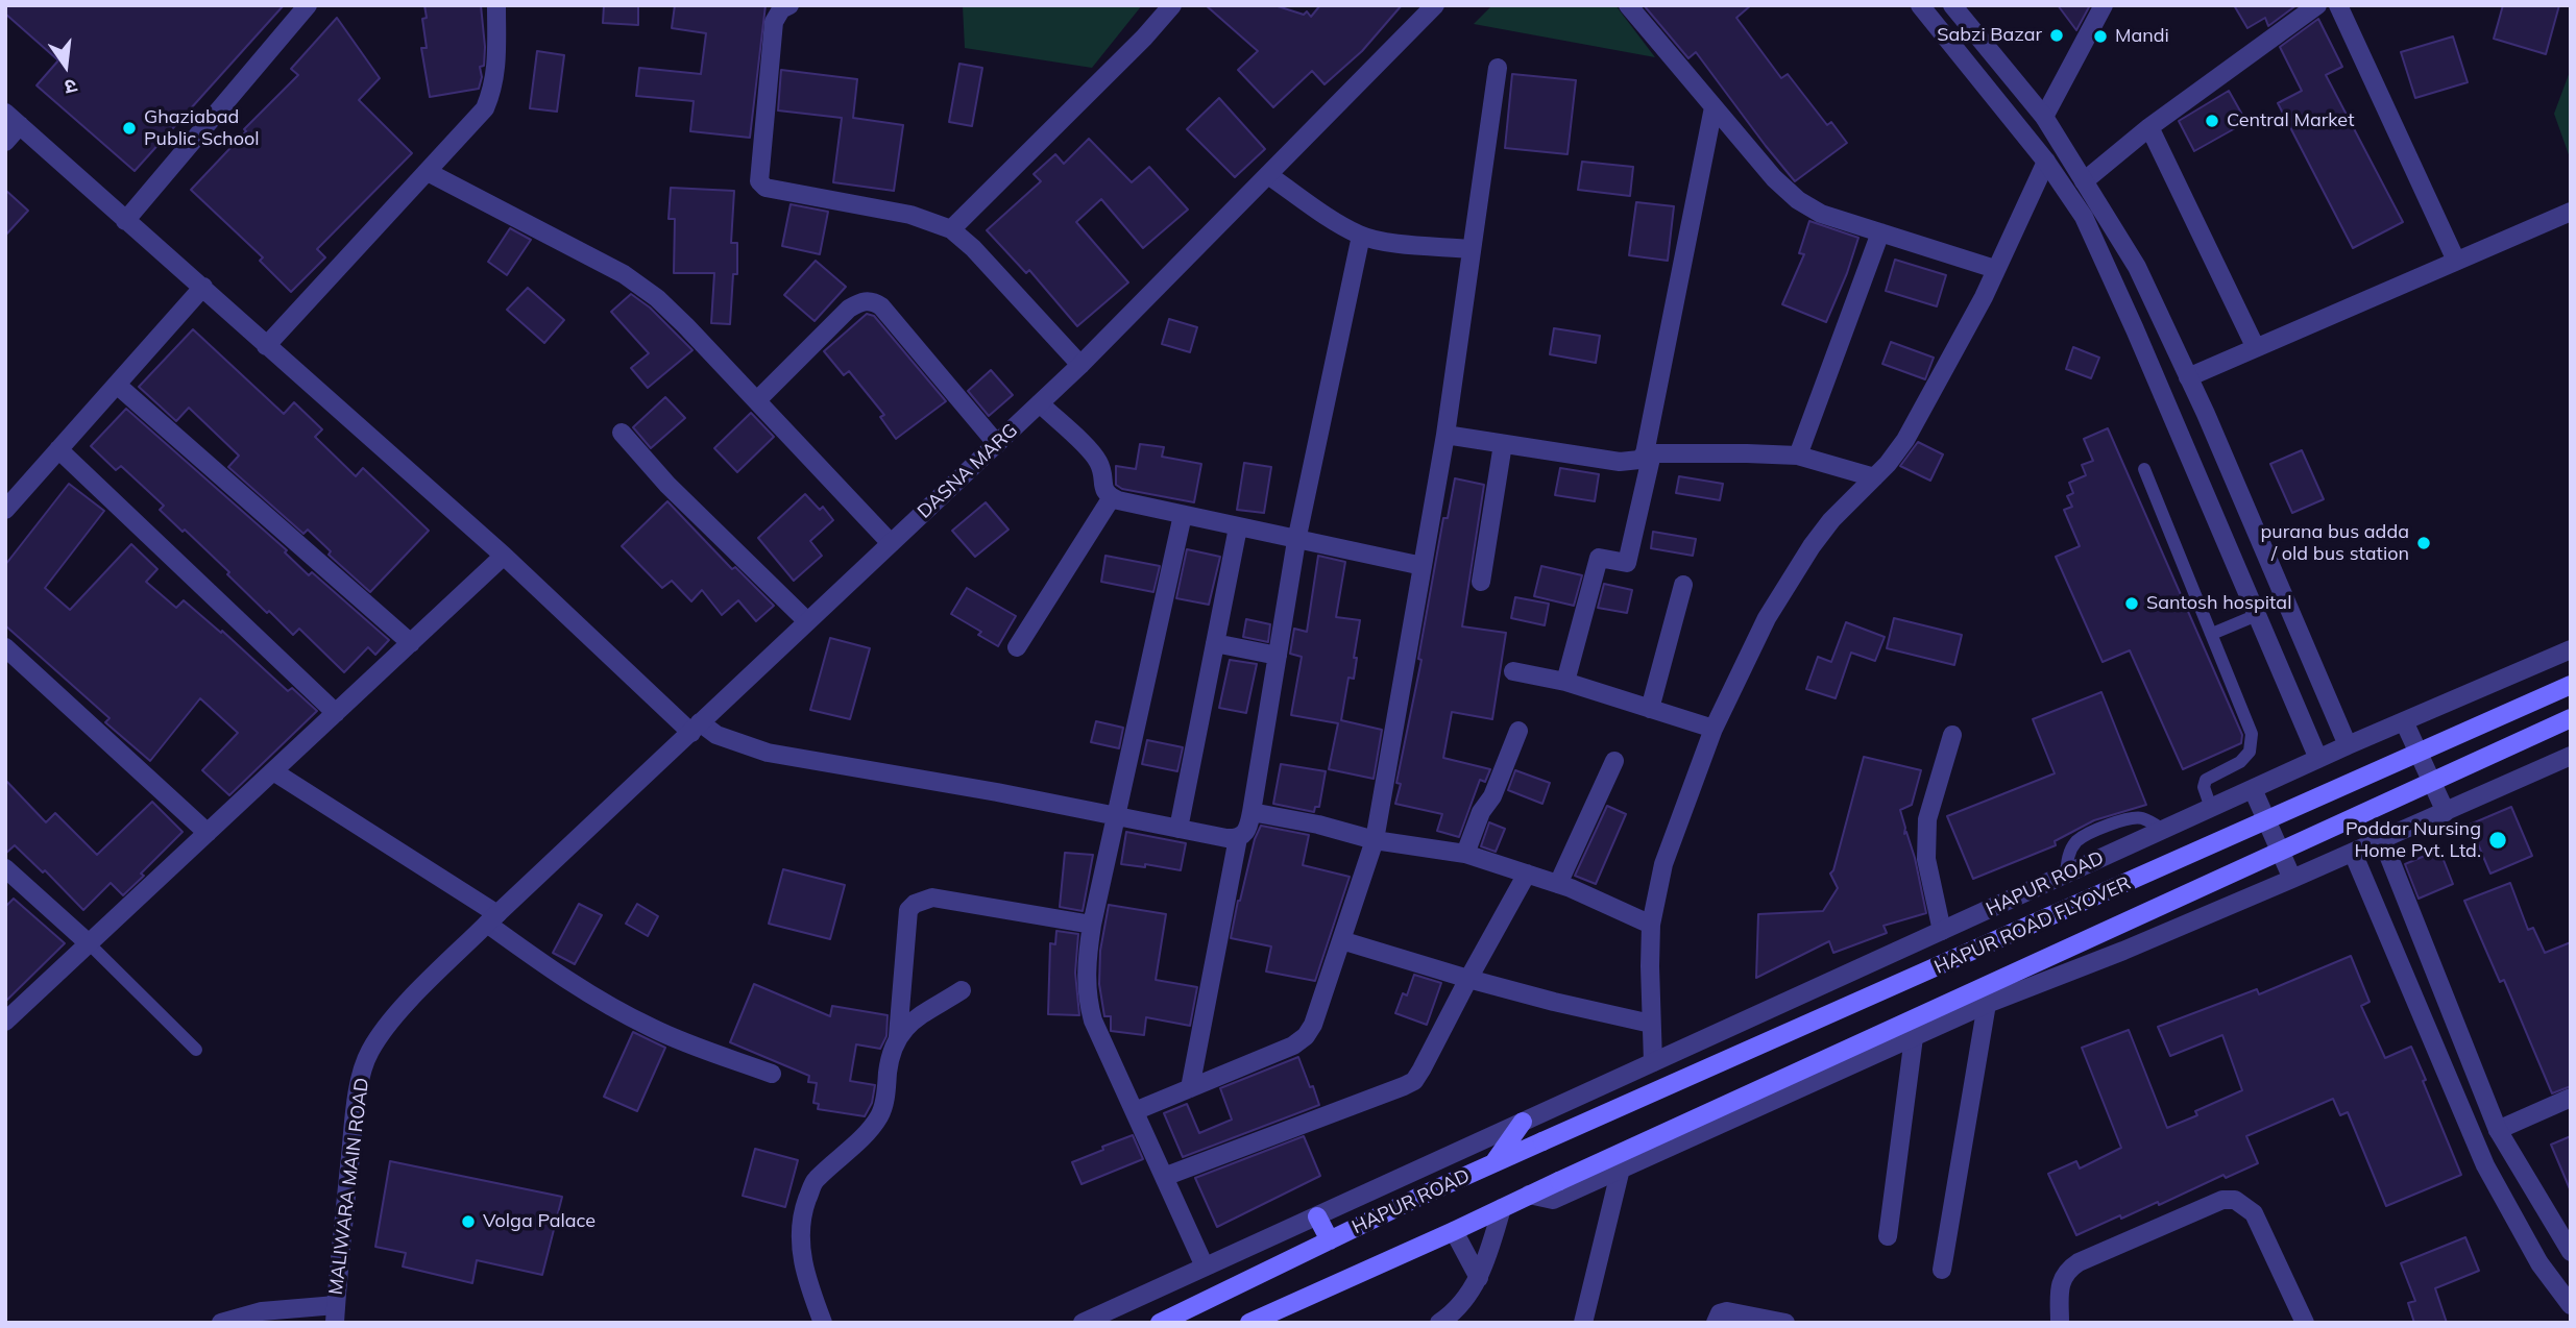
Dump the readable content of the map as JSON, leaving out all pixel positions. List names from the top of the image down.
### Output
{
  "streets": {
    "main road": ["HAPUR ROAD", "HAPUR ROAD FLYOVER"],
    "street": ["DASNA MARG", "MALIWARA MAIN ROAD"]
  },
  "crossings": [
    ["DASNA MARG", "MALIWARA MAIN ROAD"],
    ["HAPUR ROAD", "HAPUR ROAD FLYOVER"]
  ],
  "places": [
    "Sabzi Bazar",
    "Mandi",
    "Central Market",
    "Ghaziabad Public School",
    "purana bus adda / old bus station",
    "Santosh hospital",
    "Poddar Nursing Home Pvt. Ltd.",
    "Volga Palace"
  ],
  "north": "bottom"
}
